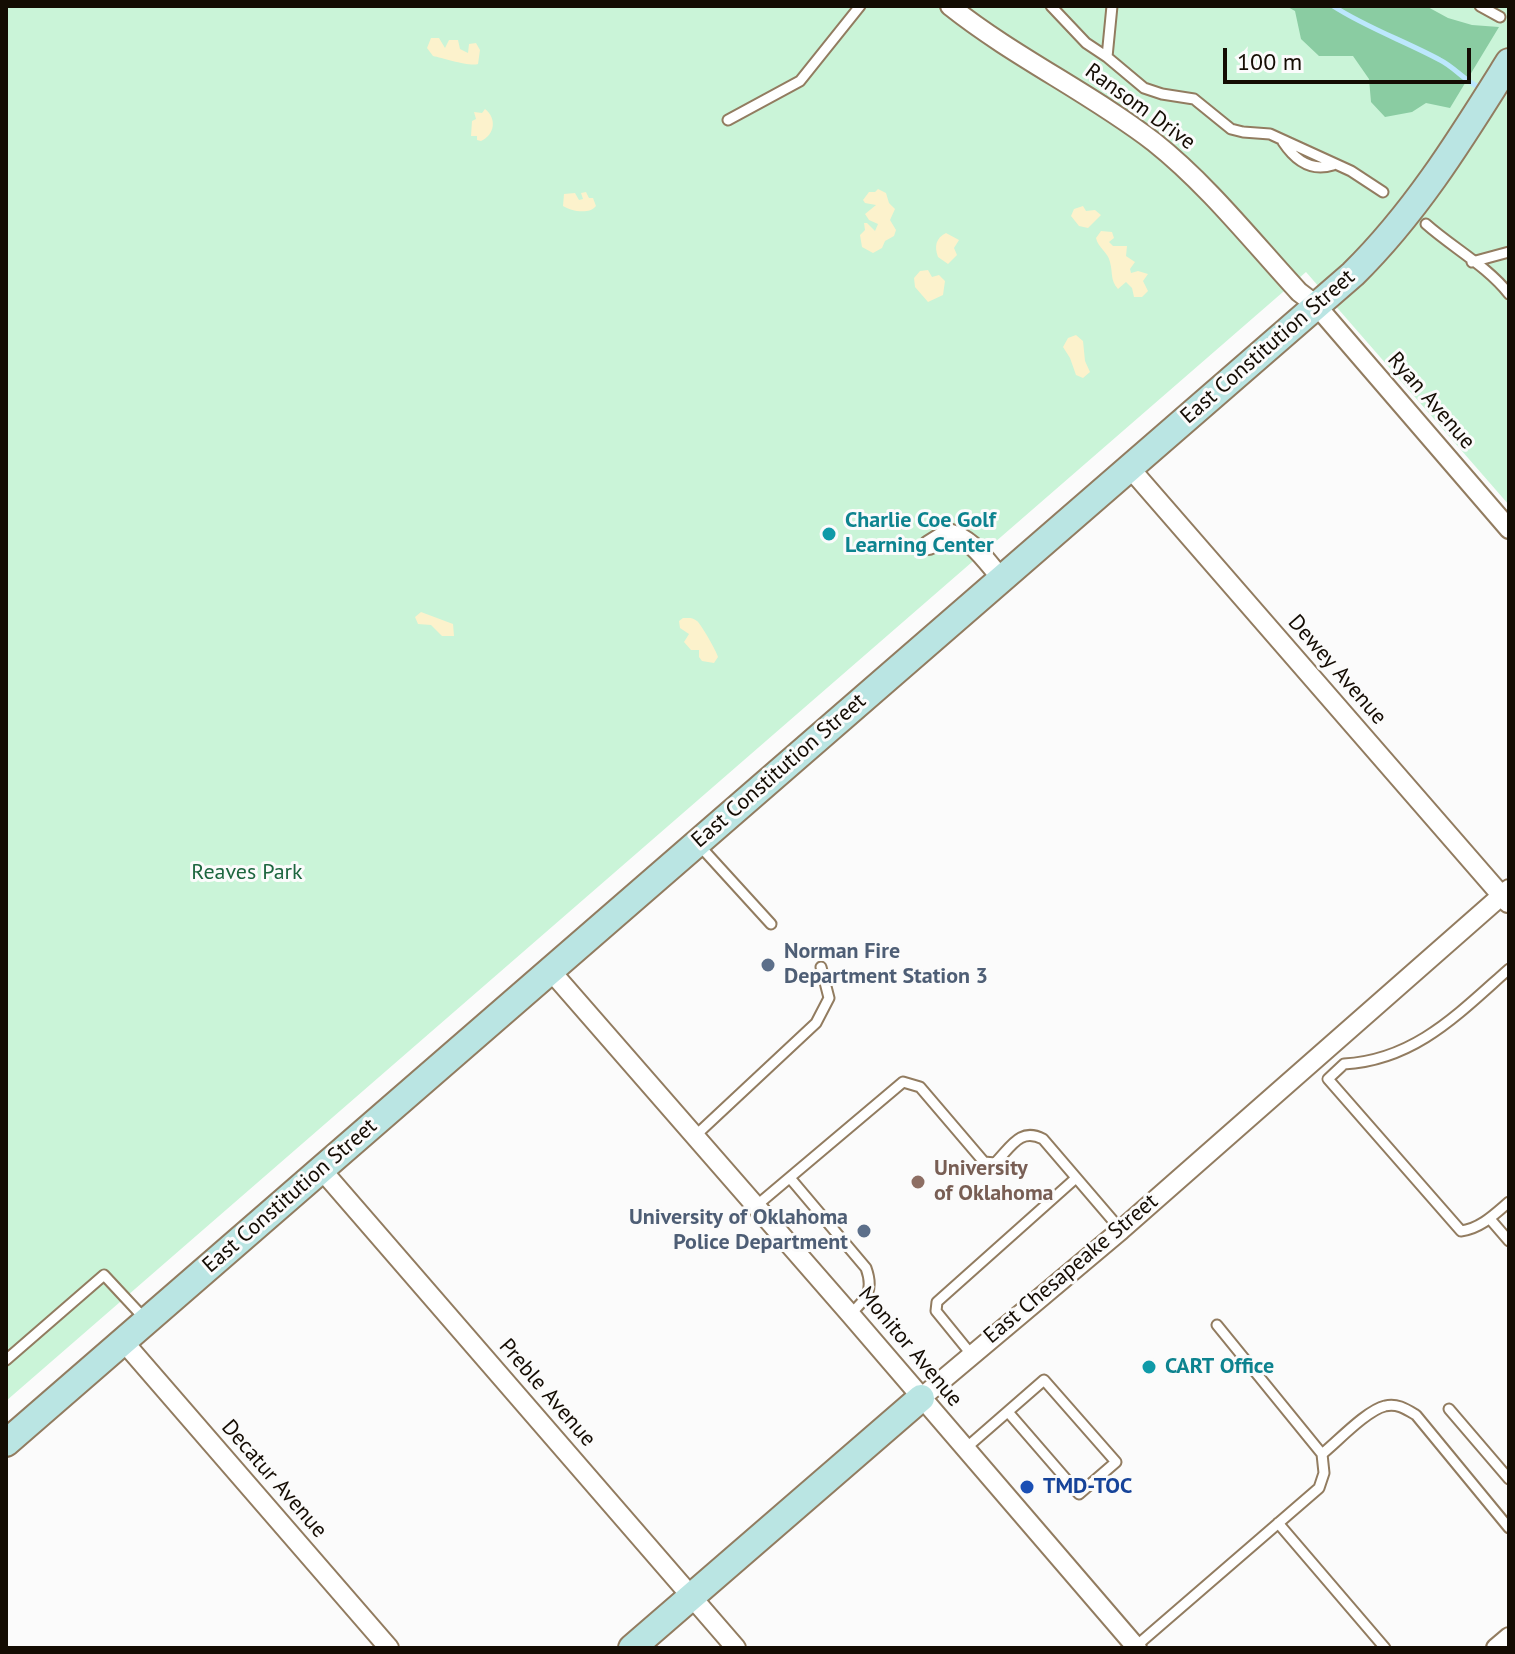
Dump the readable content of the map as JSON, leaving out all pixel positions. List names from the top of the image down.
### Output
{
  "streets": {
    "main road": ["East Constitution Street", "East Chesapeake Street"],
    "street": [
      "Ransom Drive",
      "Ryan Avenue",
      "Dewey Avenue",
      "Monitor Avenue",
      "Preble Avenue",
      "Decatur Avenue"
    ]
  },
  "crossings": [
    ["Ransom Drive", "East Constitution Street"],
    ["Ransom Drive", "Ryan Avenue"],
    ["East Constitution Street", "Ryan Avenue"],
    ["East Constitution Street", "Dewey Avenue"],
    ["East Constitution Street", "Monitor Avenue"],
    ["East Constitution Street", "Preble Avenue"],
    ["East Constitution Street", "Decatur Avenue"],
    ["Dewey Avenue", "East Chesapeake Street"],
    ["East Chesapeake Street", "Monitor Avenue"],
    ["East Chesapeake Street", "Preble Avenue"]
  ],
  "parks": ["Reaves Park"],
  "places": [
    "Charlie Coe Golf Learning Center",
    "Norman Fire Department Station 3",
    "University of Oklahoma",
    "University of Oklahoma Police Department",
    "CART Office",
    "TMD-TOC"
  ],
  "scale_bar": "100 m"
}
